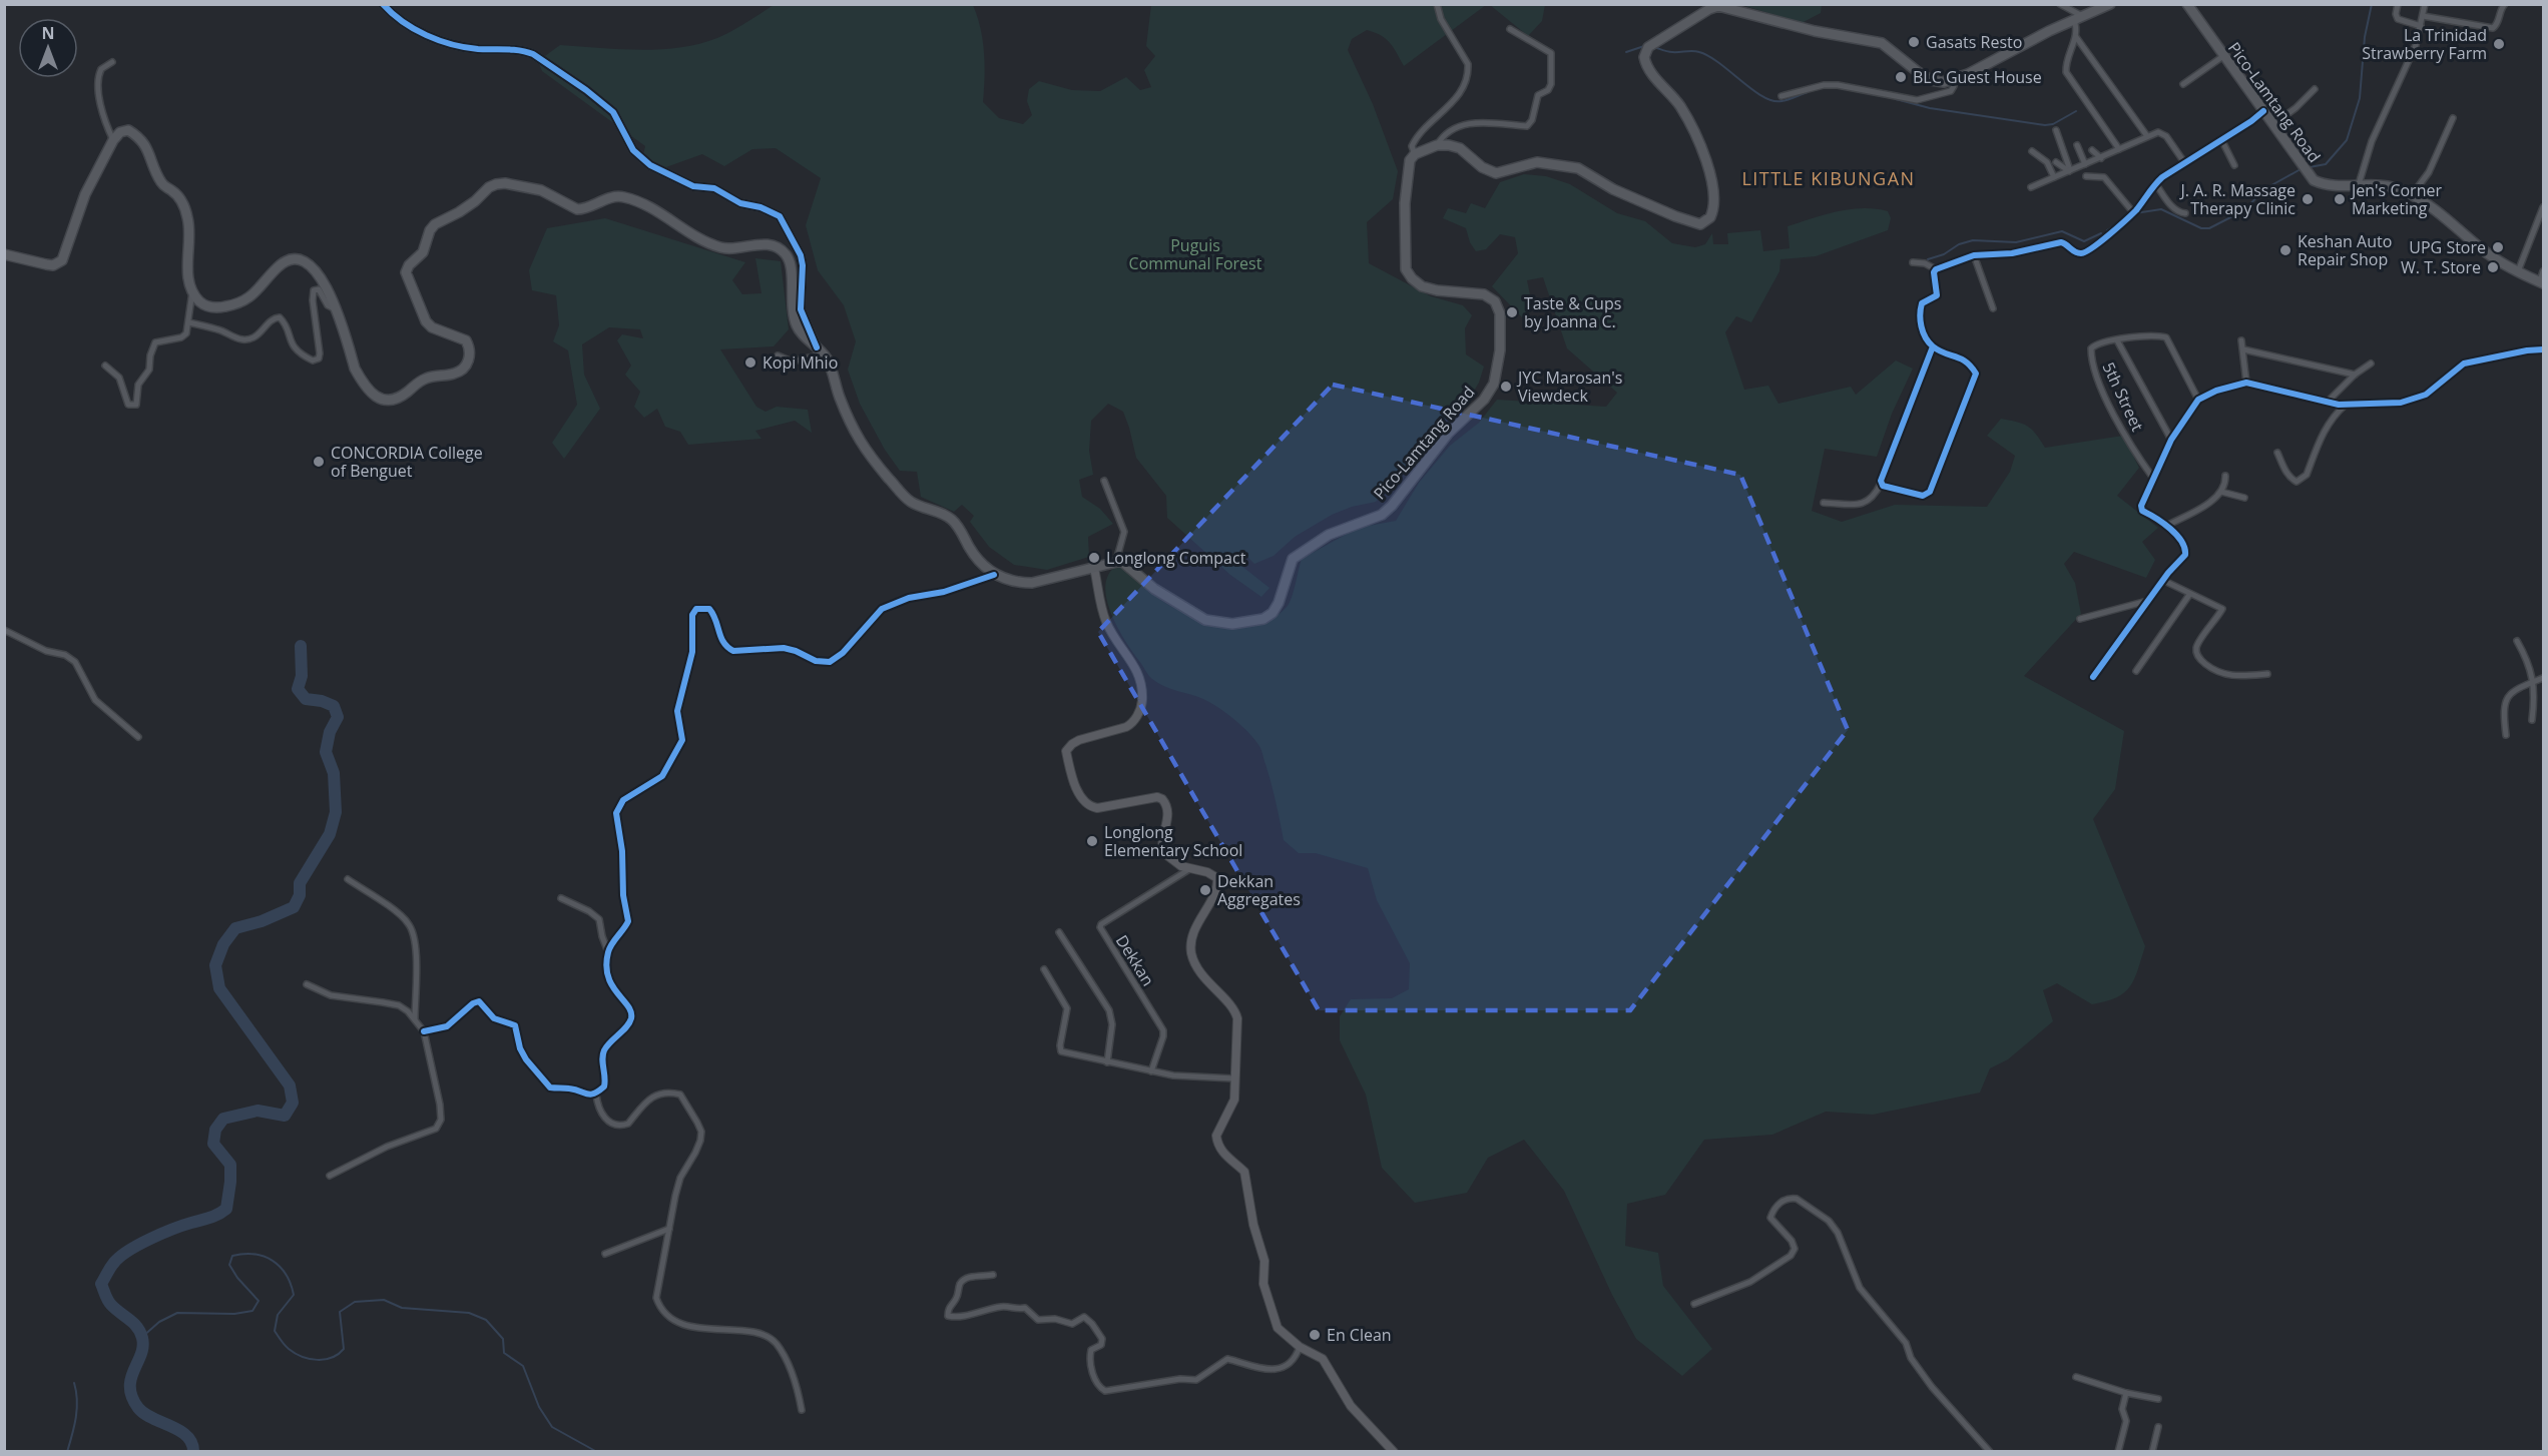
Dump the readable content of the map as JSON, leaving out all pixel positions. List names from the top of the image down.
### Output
{
  "streets": {
    "main road": ["Pico-Lamtang Road"],
    "street": ["5th Street", "Dekkan"]
  },
  "districts": ["LITTLE KIBUNGAN"],
  "parks": ["Puguis Communal Forest"],
  "places": [
    "Gasats Resto",
    "La Trinidad Strawberry Farm",
    "BLC Guest House",
    "J. A. R. Massage Therapy Clinic",
    "Jen's Corner Marketing",
    "UPG Store",
    "Keshan Auto Repair Shop",
    "W. T. Store",
    "Taste & Cups by Joanna C.",
    "Kopi Mhio",
    "JYC Marosan's Viewdeck",
    "CONCORDIA College of Benguet",
    "Longlong Compact",
    "Longlong Elementary School",
    "Dekkan Aggregates",
    "En Clean"
  ],
  "north": "top"
}
